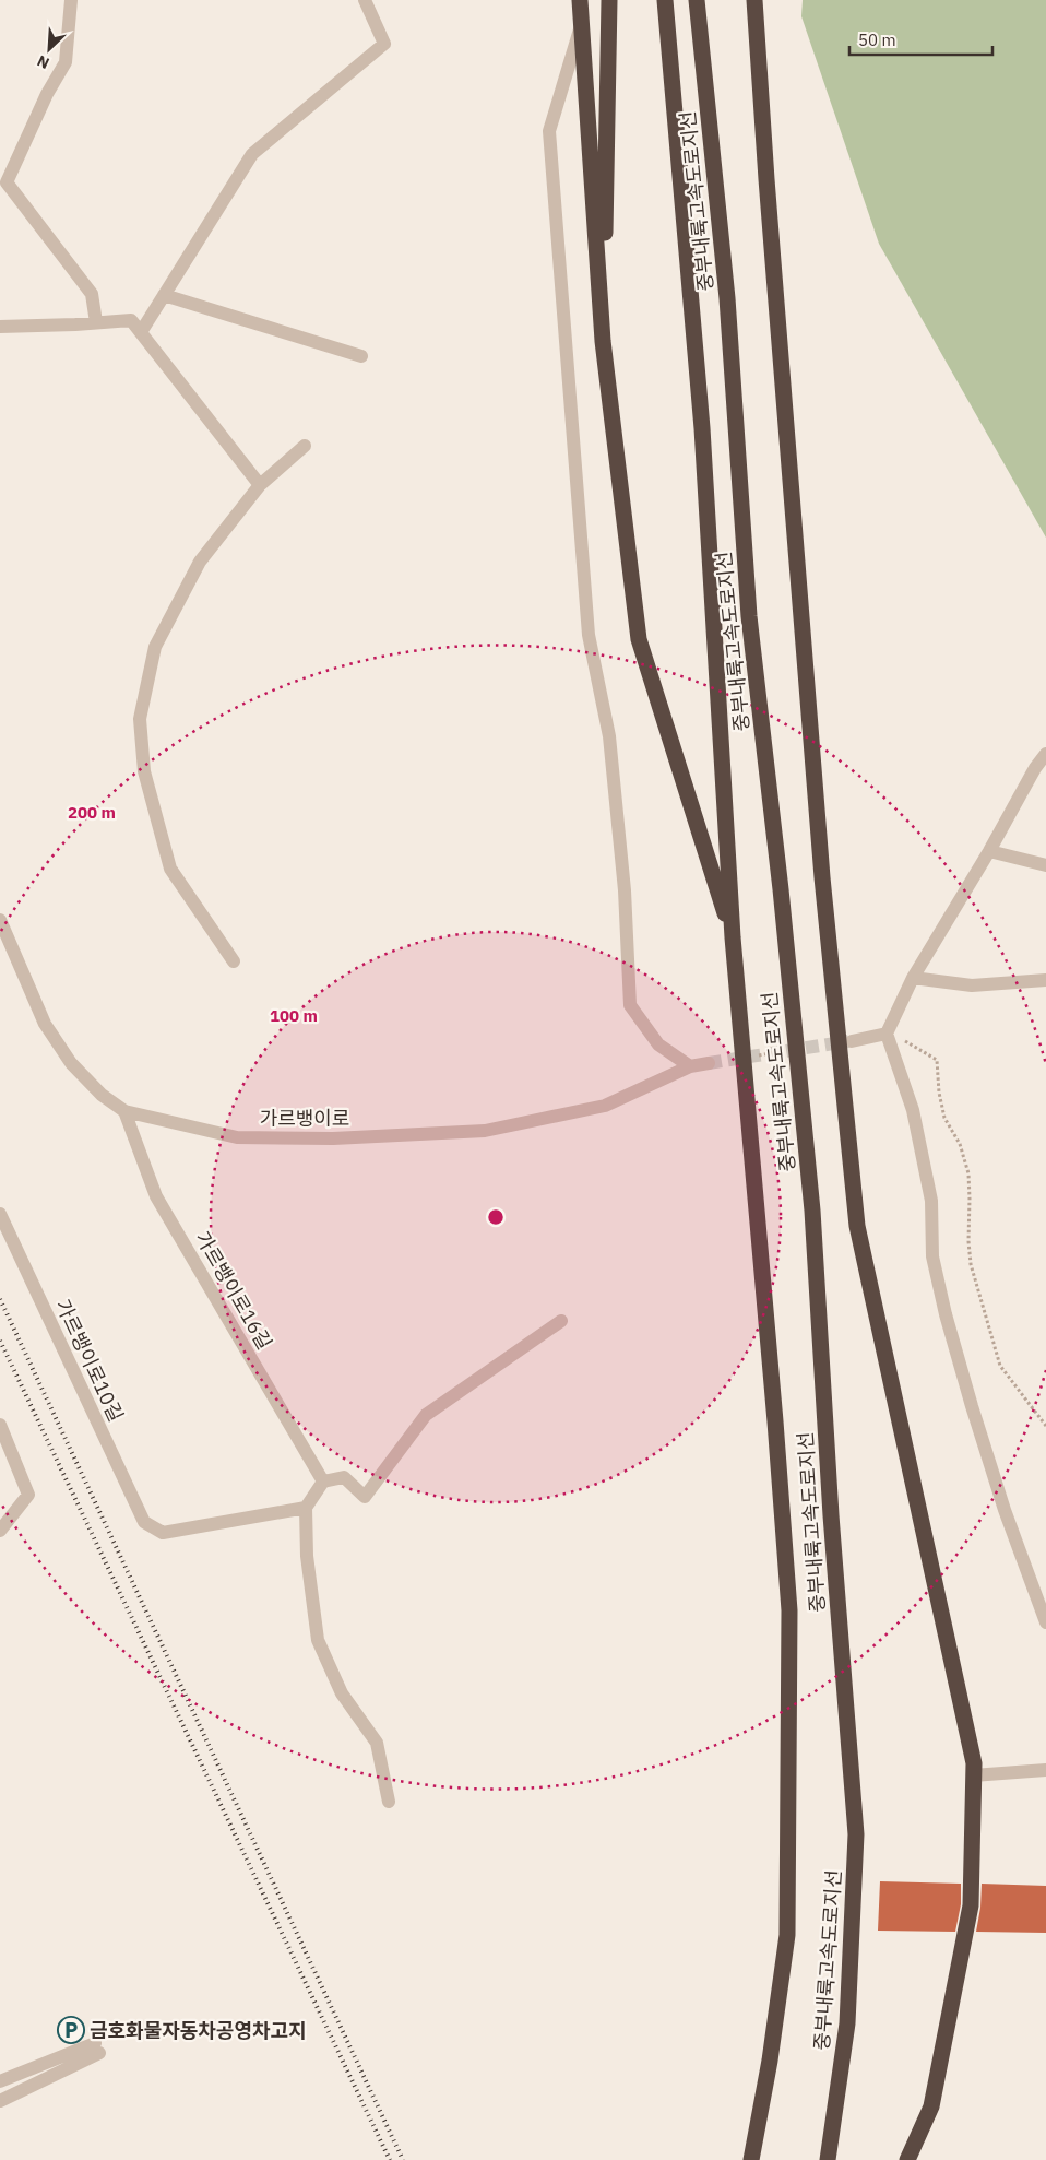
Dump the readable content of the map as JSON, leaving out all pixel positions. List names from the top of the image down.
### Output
{
  "streets": {
    "highway": ["중부내륙고속도로지선"],
    "street": ["가르뱅이로", "가르뱅이로16길", "가르뱅이로10길"]
  },
  "crossings": [
    ["가르뱅이로", "가르뱅이로16길"]
  ],
  "places": {
    "parking": ["금호화물자동차공영차고지"]
  },
  "scale_bar": "50 m",
  "north": "bottom left",
  "rings": ["200 m", "100 m"]
}
